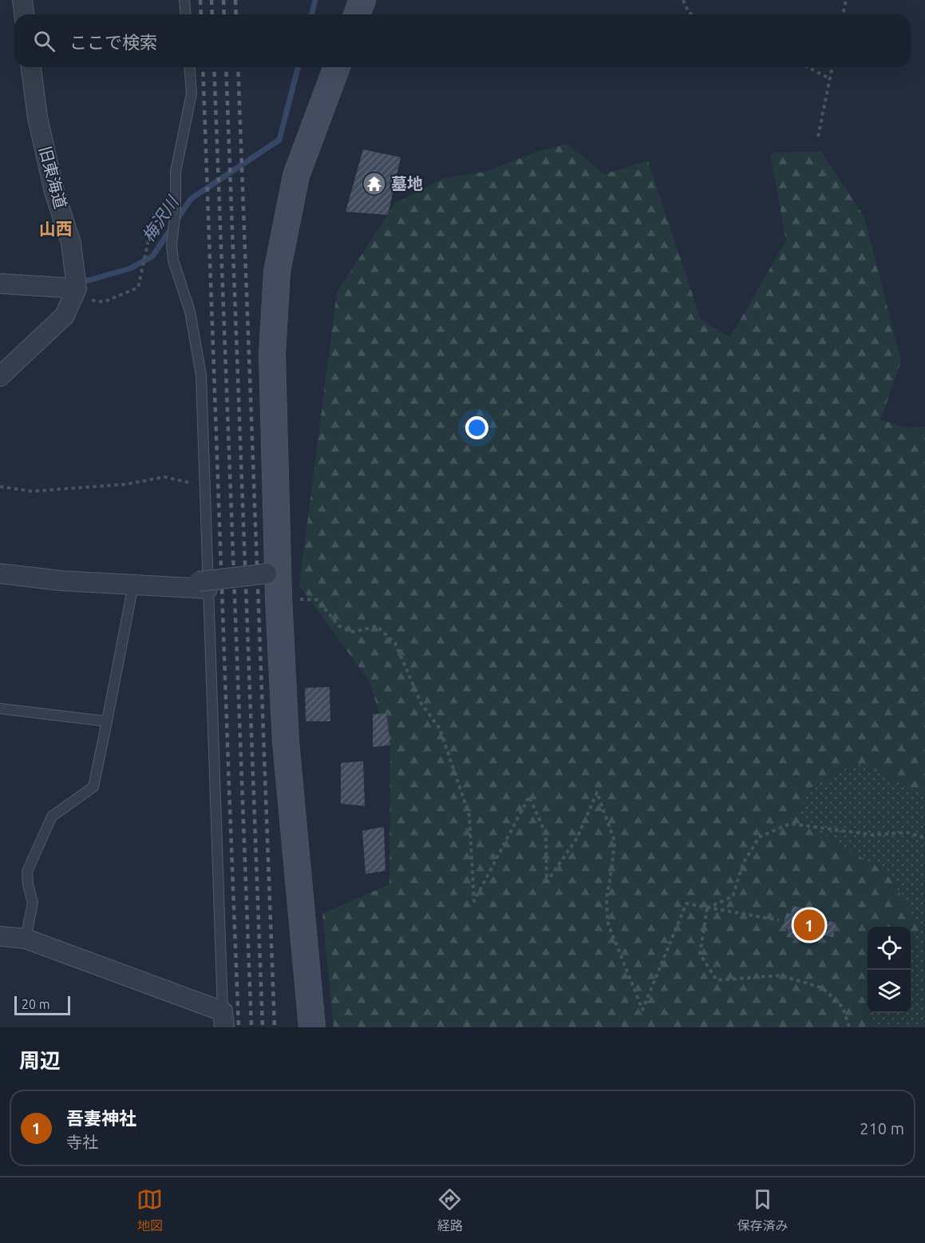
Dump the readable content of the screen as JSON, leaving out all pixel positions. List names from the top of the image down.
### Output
{
  "streets": {
    "street": ["旧東海道"]
  },
  "districts": ["山西"],
  "water": ["梅沢川"],
  "places": {
    "temple": ["墓地"]
  },
  "scale_bar": "20 m",
  "page": {
    "search": "ここで検索",
    "pins": "1",
    "scale": "20 m",
    "heading": "周辺",
    "list": [
      {
        "mark": "1",
        "name": "吾妻神社",
        "note": "寺社",
        "value": "210 m"
      }
    ],
    "nav": ["地図", "経路", "保存済み"]
  }
}
